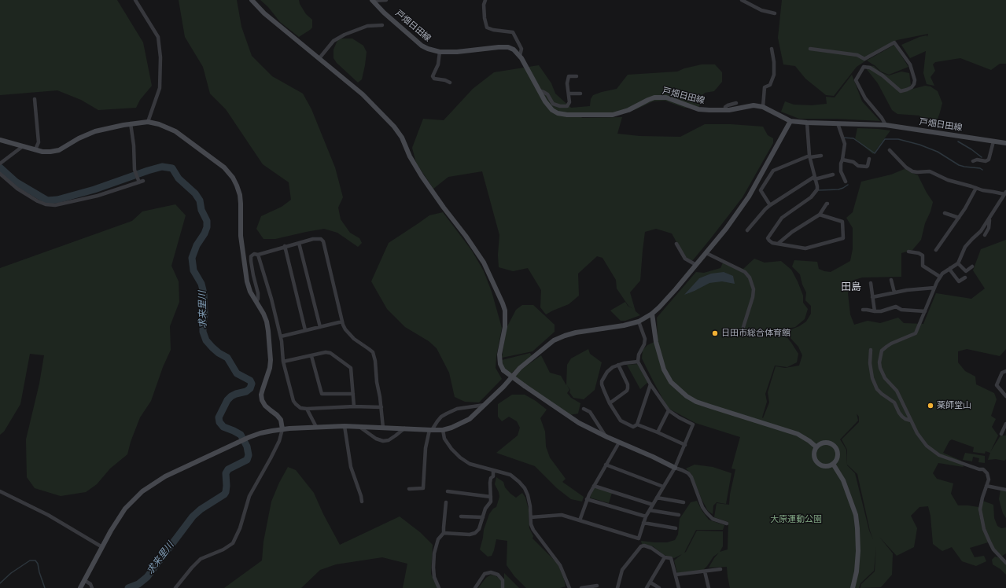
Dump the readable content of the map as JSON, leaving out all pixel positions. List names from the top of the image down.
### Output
{
  "streets": {
    "street": ["戸畑日田線"]
  },
  "districts": ["田島"],
  "water": ["求来里川"],
  "parks": ["大原運動公園"],
  "places": ["日田市総合体育館", "薬師堂山"]
}
